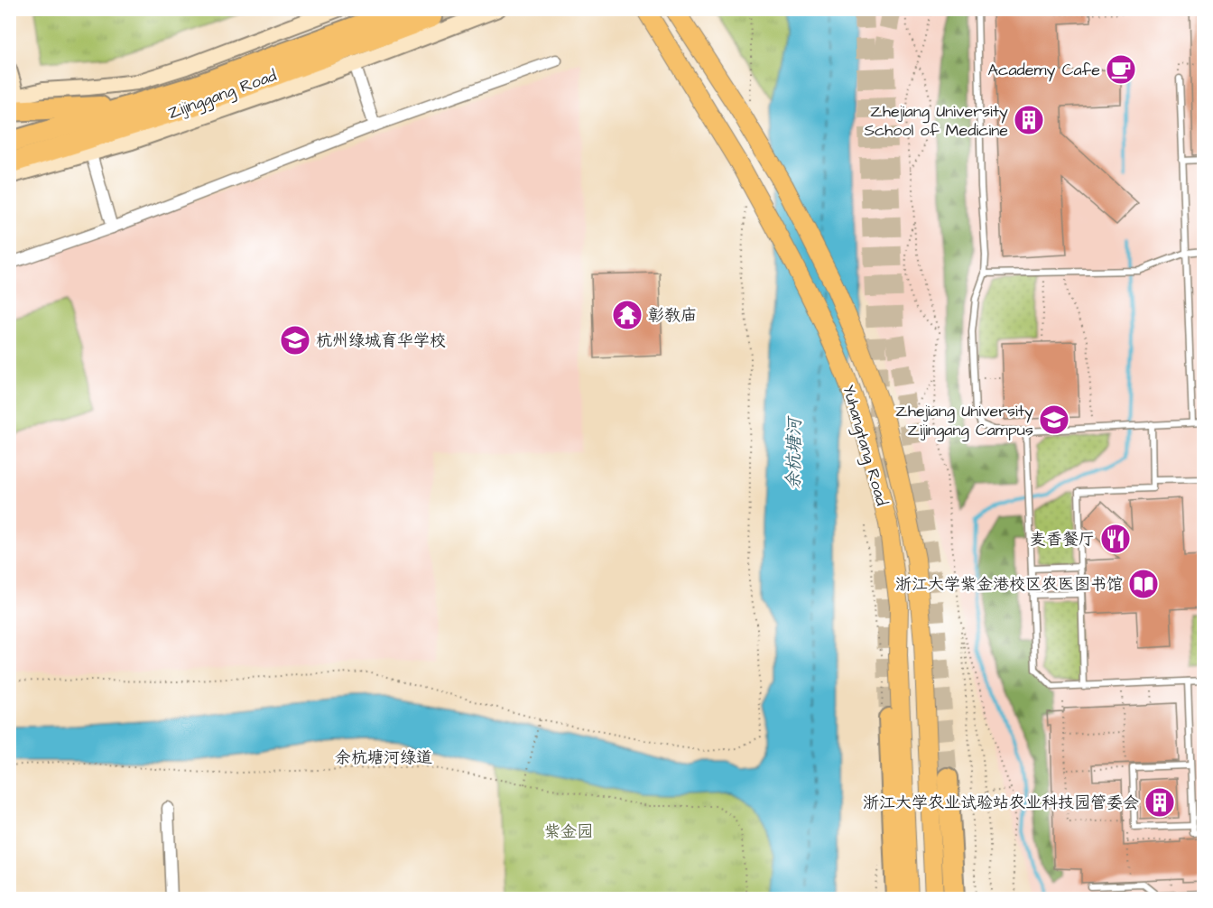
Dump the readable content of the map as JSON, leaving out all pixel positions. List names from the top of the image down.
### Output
{
  "streets": {
    "highway": ["Zijinggang Road"],
    "main road": ["Yuhangtang Road"],
    "path": ["余杭塘河绿道"]
  },
  "water": ["余杭塘河"],
  "parks": ["紫金园"],
  "places": {
    "cafe": ["Academy Cafe"],
    "building": ["Zhejiang University School of Medicine", "浙江大学农业试验站农业科技园管委会"],
    "temple": ["彰教庙"],
    "school or university": ["杭州绿城育华学校", "Zhejiang University Zijingang Campus"],
    "restaurant": ["麦香餐厅"],
    "library": ["浙江大学紫金港校区农医图书馆"]
  }
}
